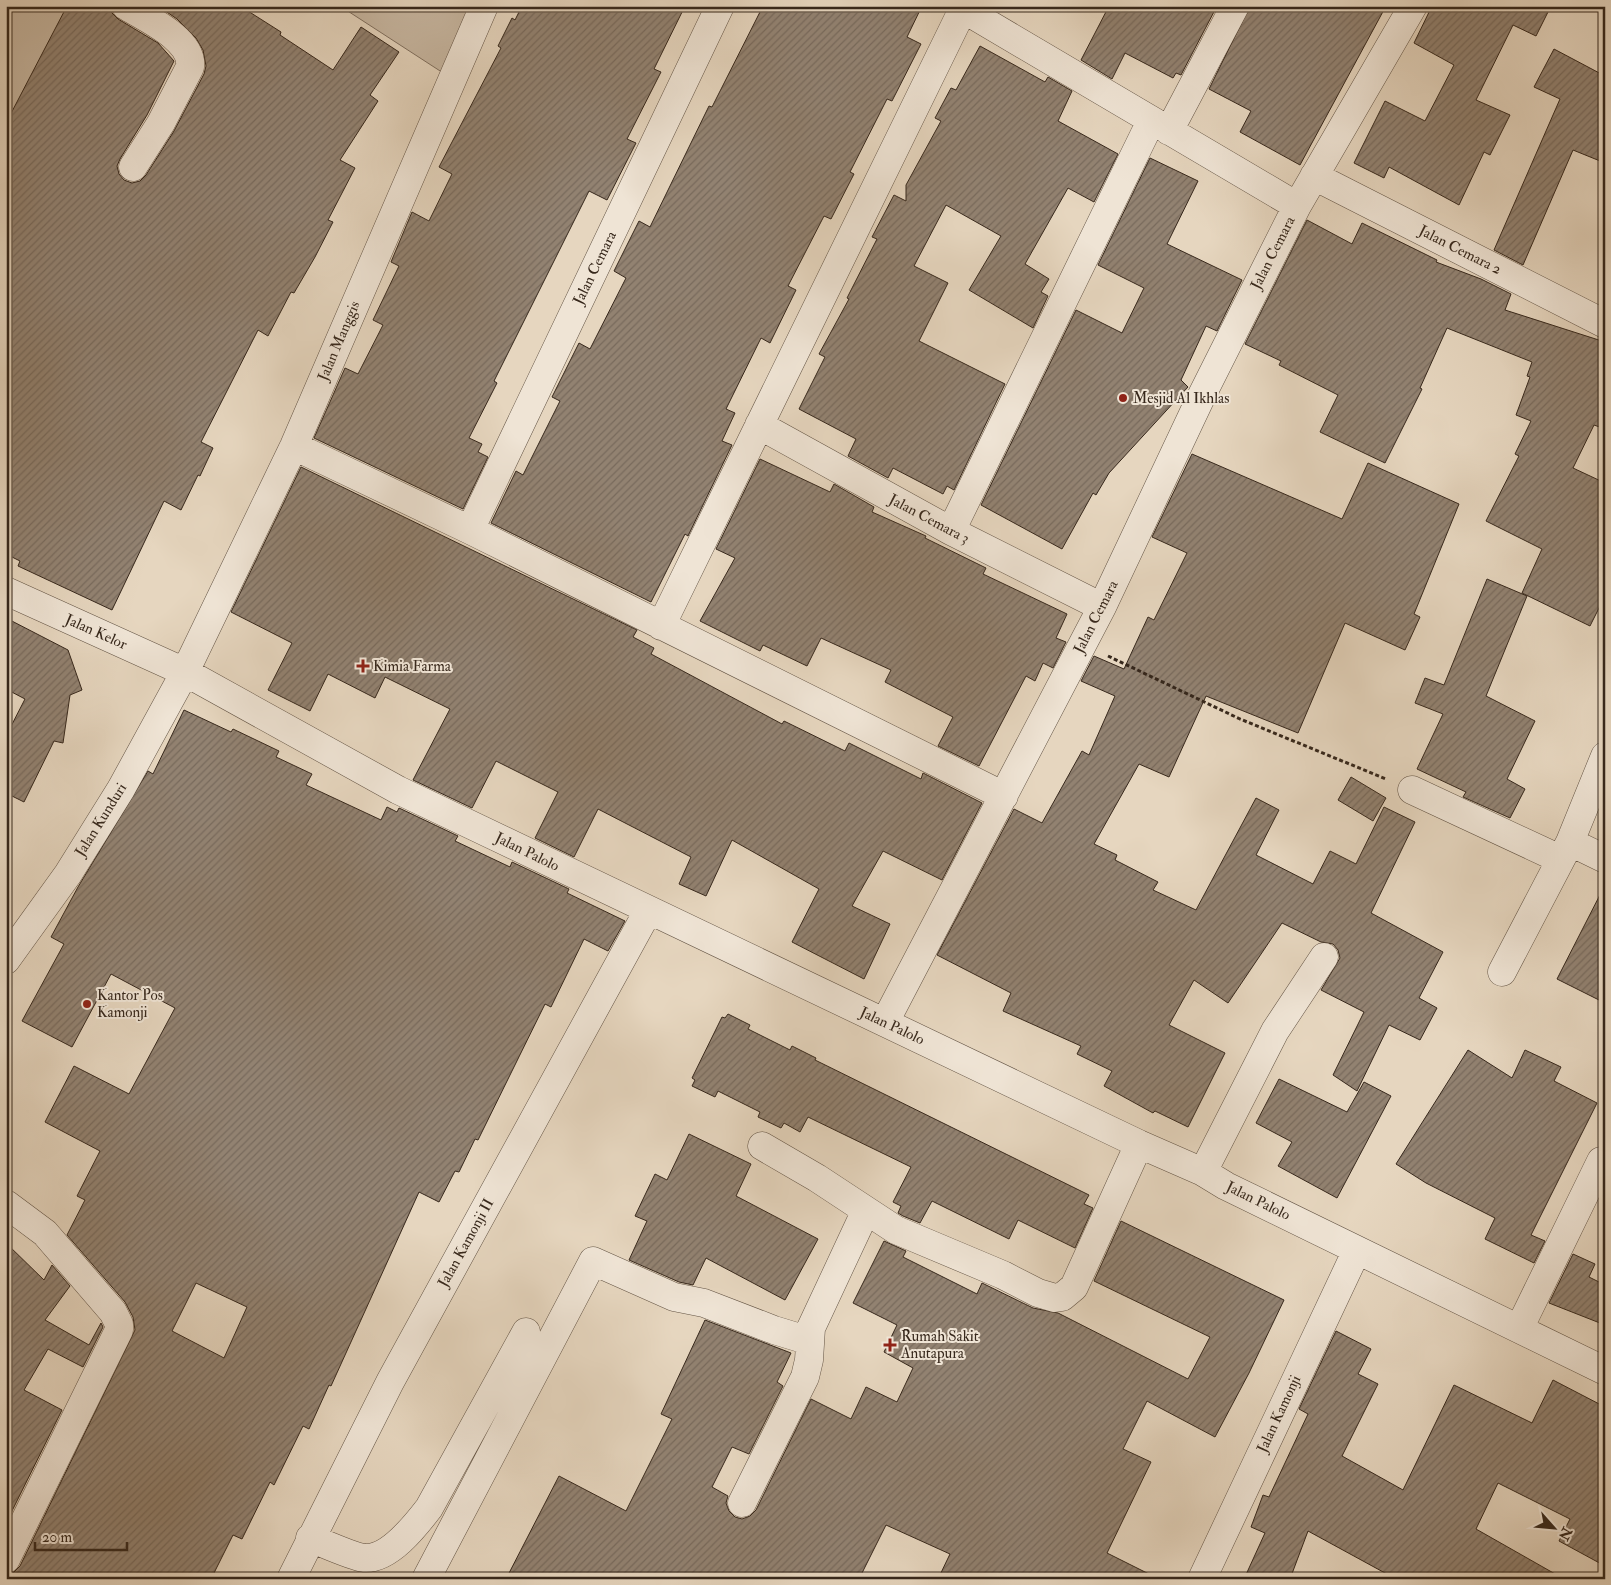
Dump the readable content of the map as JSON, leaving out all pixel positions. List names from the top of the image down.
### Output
{
  "streets": {
    "street": [
      "Jalan Cemara 2",
      "Jalan Cemara",
      "Jalan Manggis",
      "Jalan Cemara 3",
      "Jalan Kelor",
      "Jalan Kunduri",
      "Jalan Palolo",
      "Jalan Kamonji II",
      "Jalan Kamonji"
    ]
  },
  "crossings": [
    ["Jalan Cemara 2", "Jalan Cemara"],
    ["Jalan Cemara", "Jalan Cemara 3"],
    ["Jalan Cemara", "Jalan Palolo"],
    ["Jalan Manggis", "Jalan Kelor"],
    ["Jalan Manggis", "Jalan Kunduri"],
    ["Jalan Manggis", "Jalan Palolo"],
    ["Jalan Kelor", "Jalan Kunduri"],
    ["Jalan Kelor", "Jalan Palolo"],
    ["Jalan Kunduri", "Jalan Palolo"],
    ["Jalan Palolo", "Jalan Kamonji II"],
    ["Jalan Palolo", "Jalan Kamonji"]
  ],
  "places": {
    "other": ["Mesjid Al Ikhlas", "Kantor Pos Kamonji"],
    "health": ["Kimia Farma", "Rumah Sakit Anutapura"]
  },
  "scale_bar": "20 m",
  "north": "bottom right"
}
